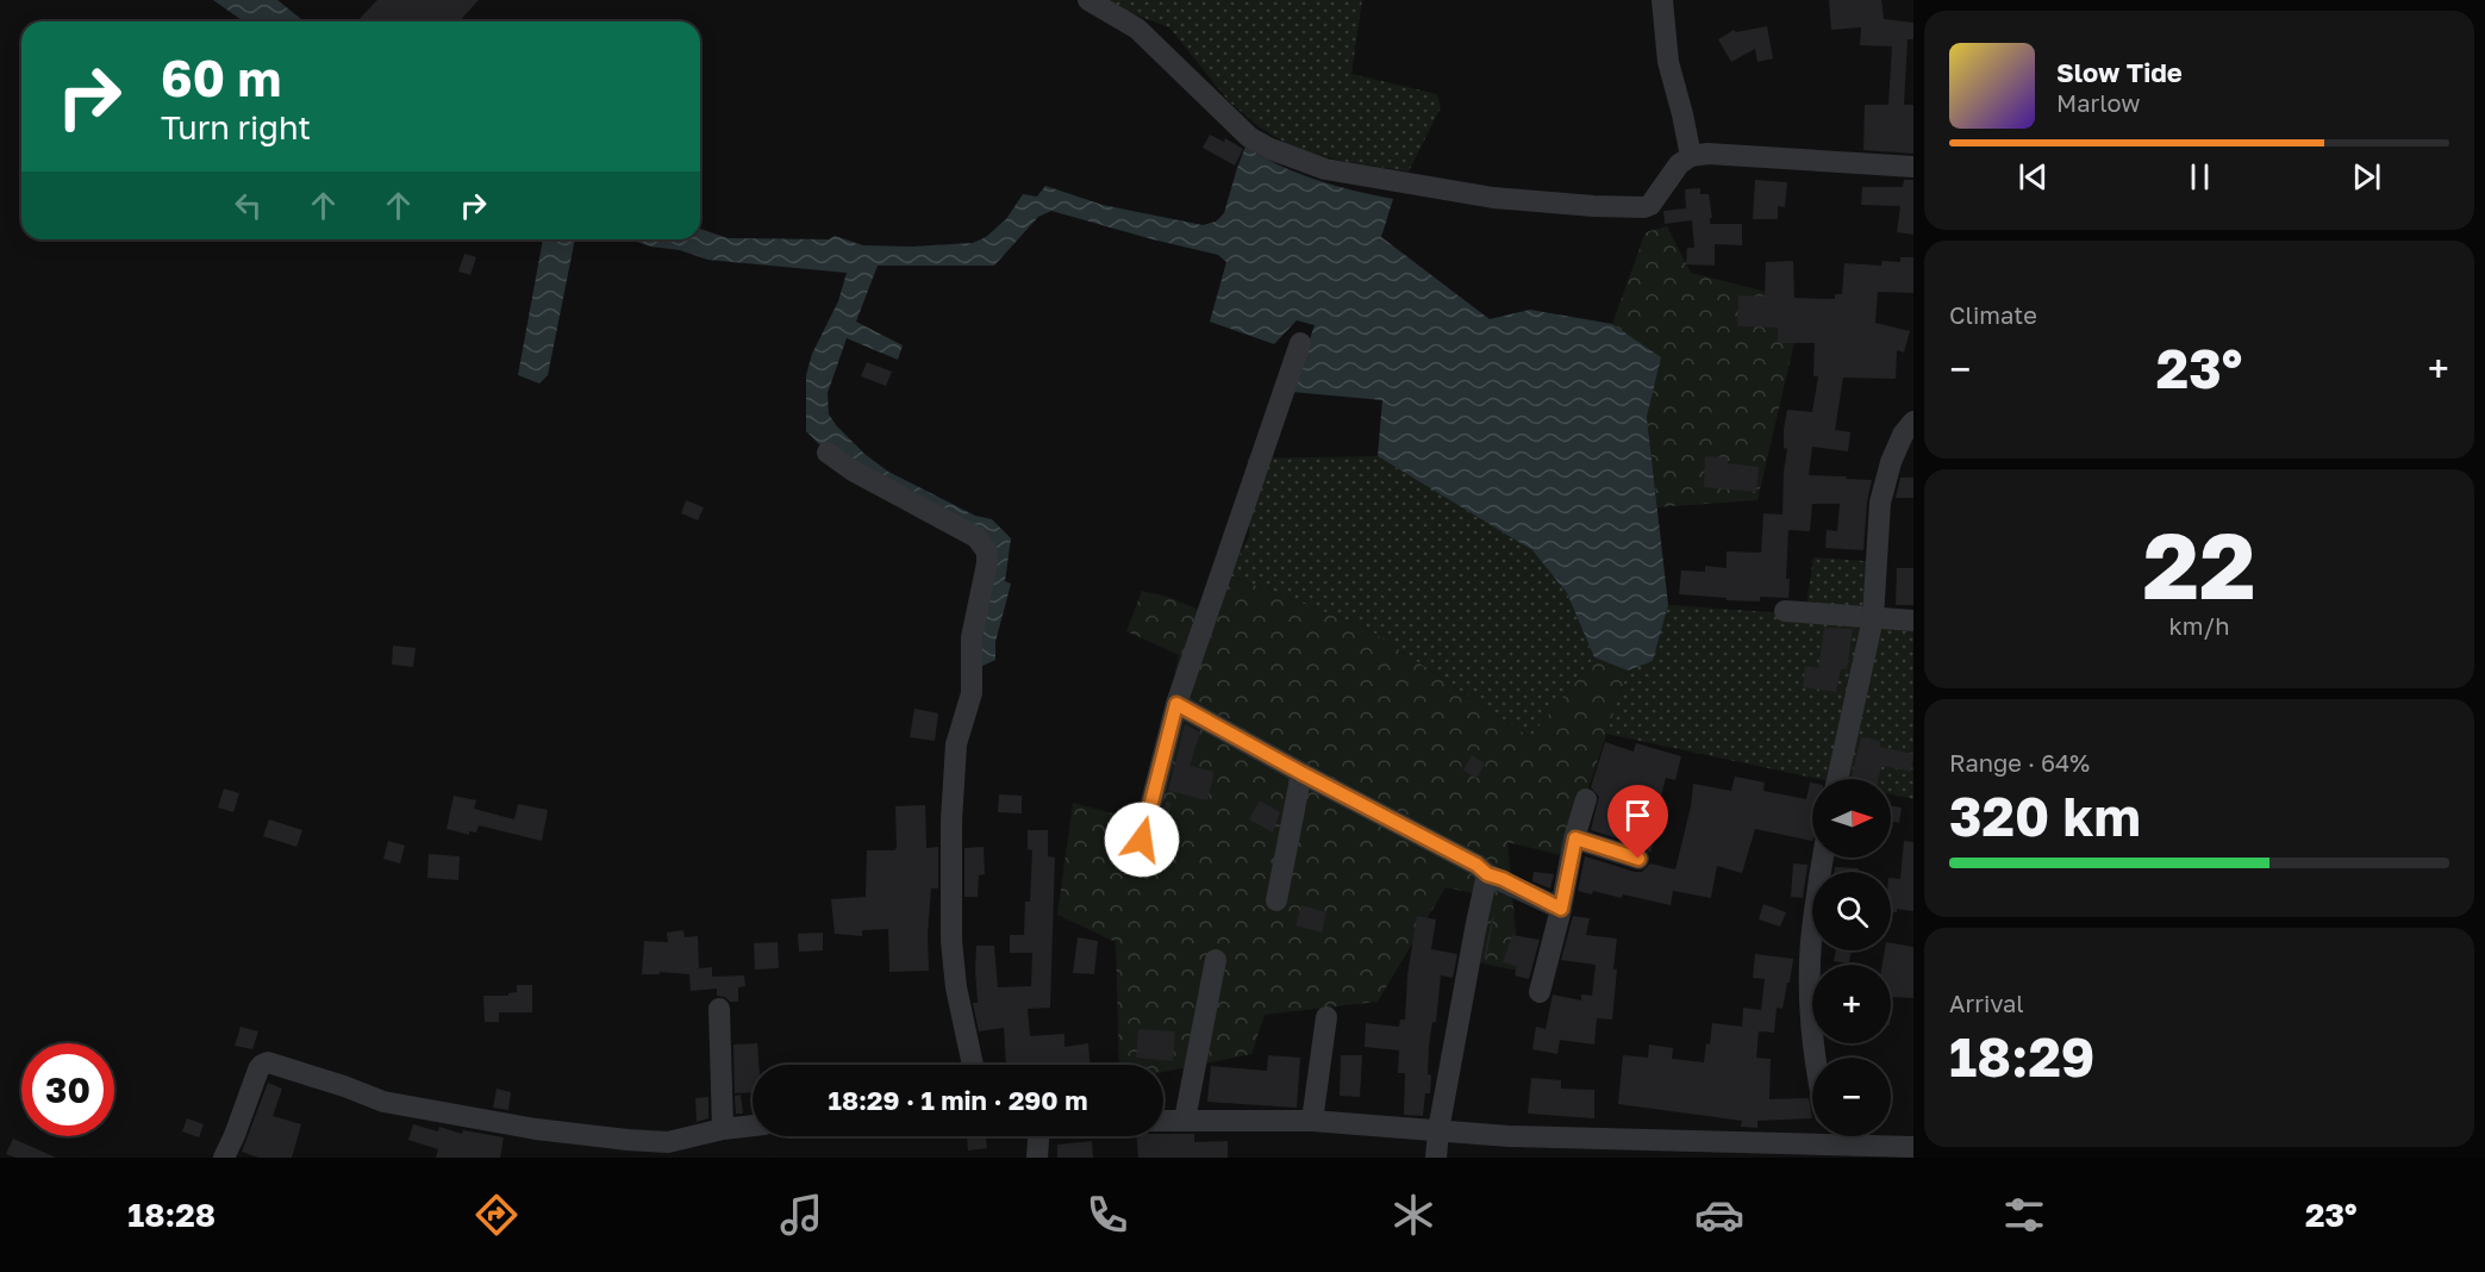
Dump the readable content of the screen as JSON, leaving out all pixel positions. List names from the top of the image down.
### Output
{
  "north": "right",
  "page": {
    "turn": ["60 m", "Turn right"],
    "song": ["Slow Tide", "Marlow"],
    "tile": [
      "Climate",
      ["22", "km/h"],
      ["Range · 64%", "320 km"],
      ["Arrival", "18:29"]
    ],
    "heat": ["−", "23°", "+"],
    "map_buttons": ["+", "−"],
    "limit": "30",
    "trip": "18:29 · 1 min · 290 m",
    "tabs": ["18:28", "23°"]
  }
}
